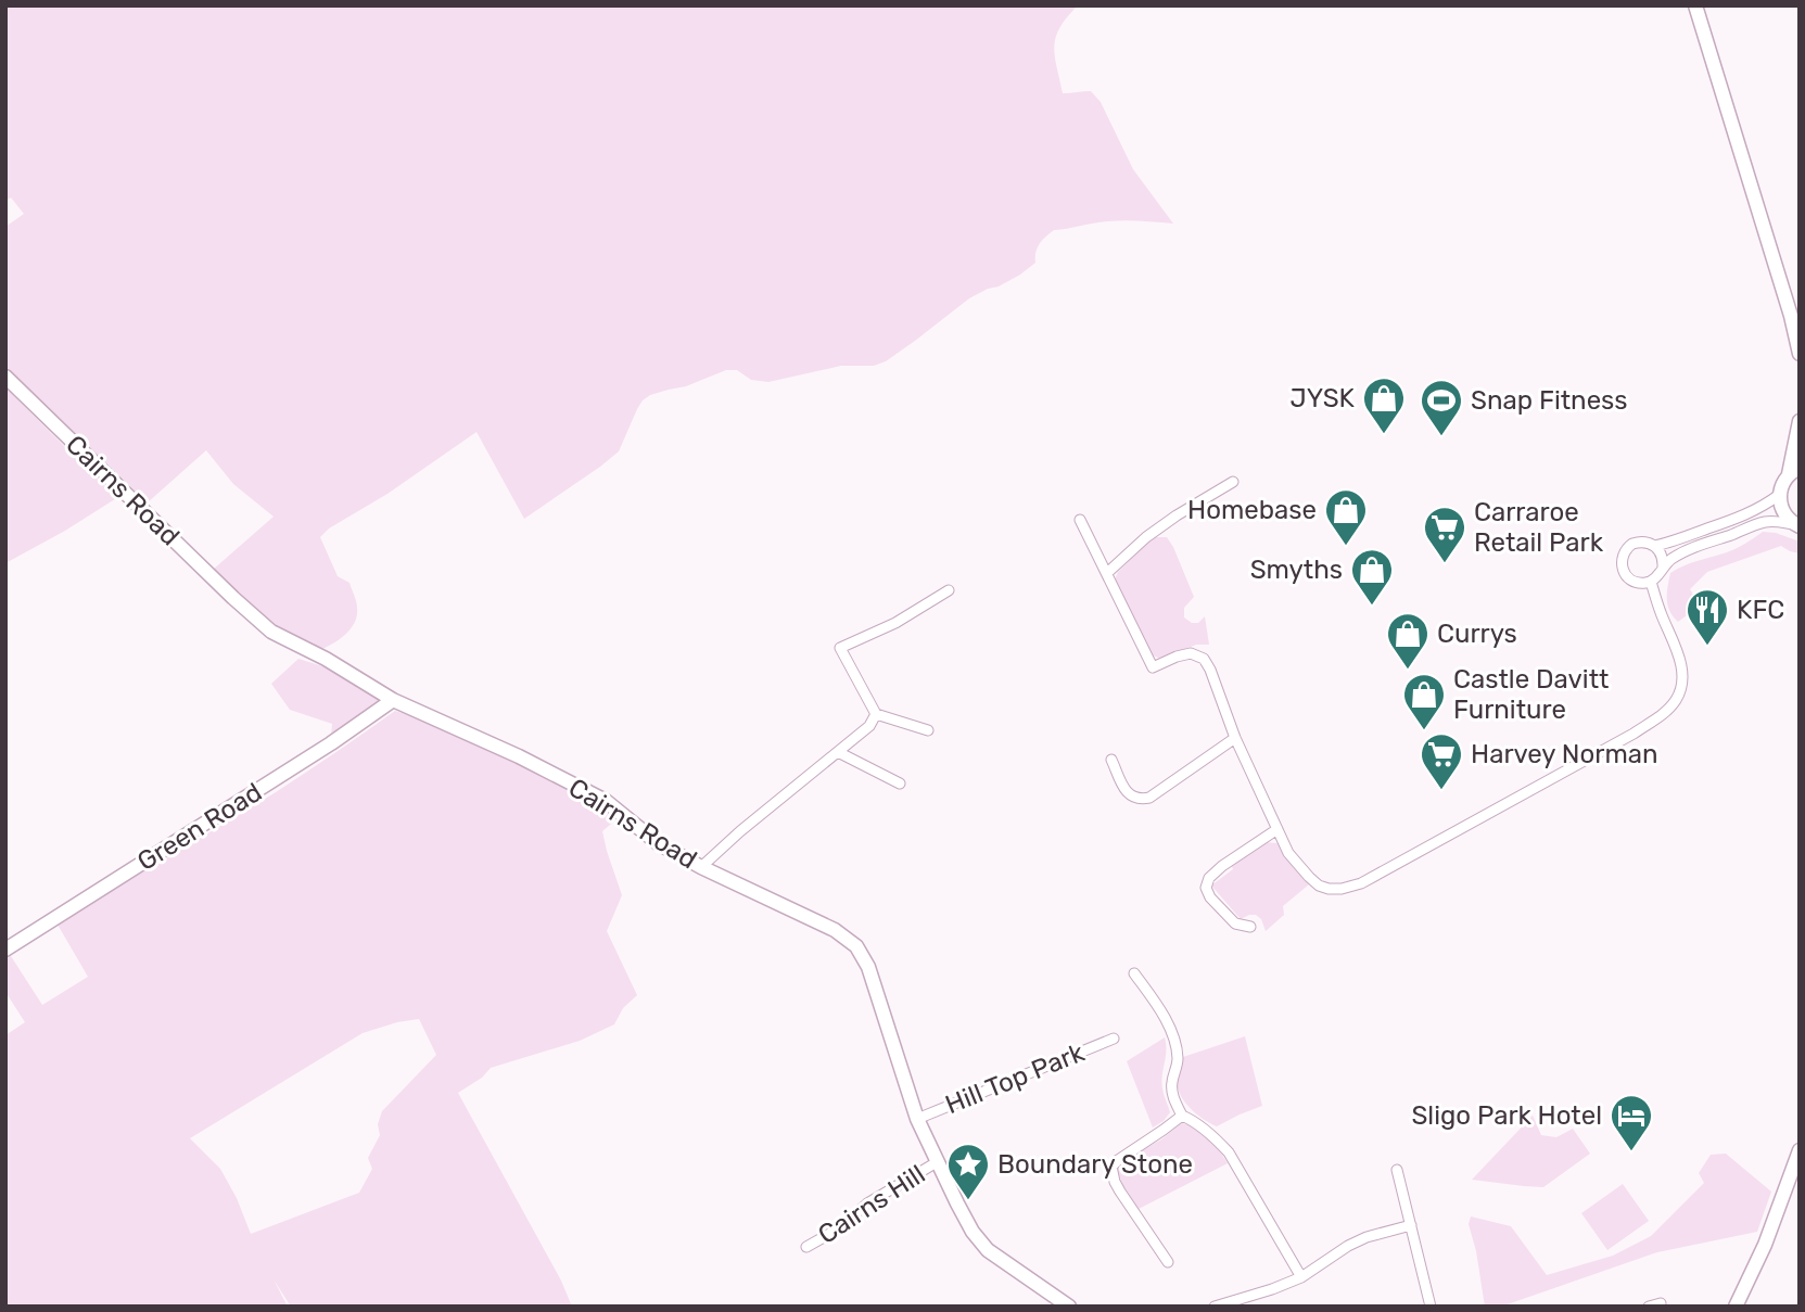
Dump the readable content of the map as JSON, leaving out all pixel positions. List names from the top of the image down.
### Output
{
  "streets": {
    "street": [
      "Cairns Road",
      "Green Road",
      "Hill Top Park",
      "Cairns Hill"
    ]
  },
  "crossings": [
    ["Cairns Road", "Green Road"],
    ["Cairns Road", "Hill Top Park"],
    ["Cairns Road", "Cairns Hill"]
  ],
  "places": {
    "shop": [
      "JYSK",
      "Homebase",
      "Smyths",
      "Currys",
      "Castle Davitt Furniture"
    ],
    "sports": ["Snap Fitness"],
    "supermarket": ["Carraroe Retail Park", "Harvey Norman"],
    "restaurant": ["KFC"],
    "hotel": ["Sligo Park Hotel"],
    "place": ["Boundary Stone"]
  }
}
